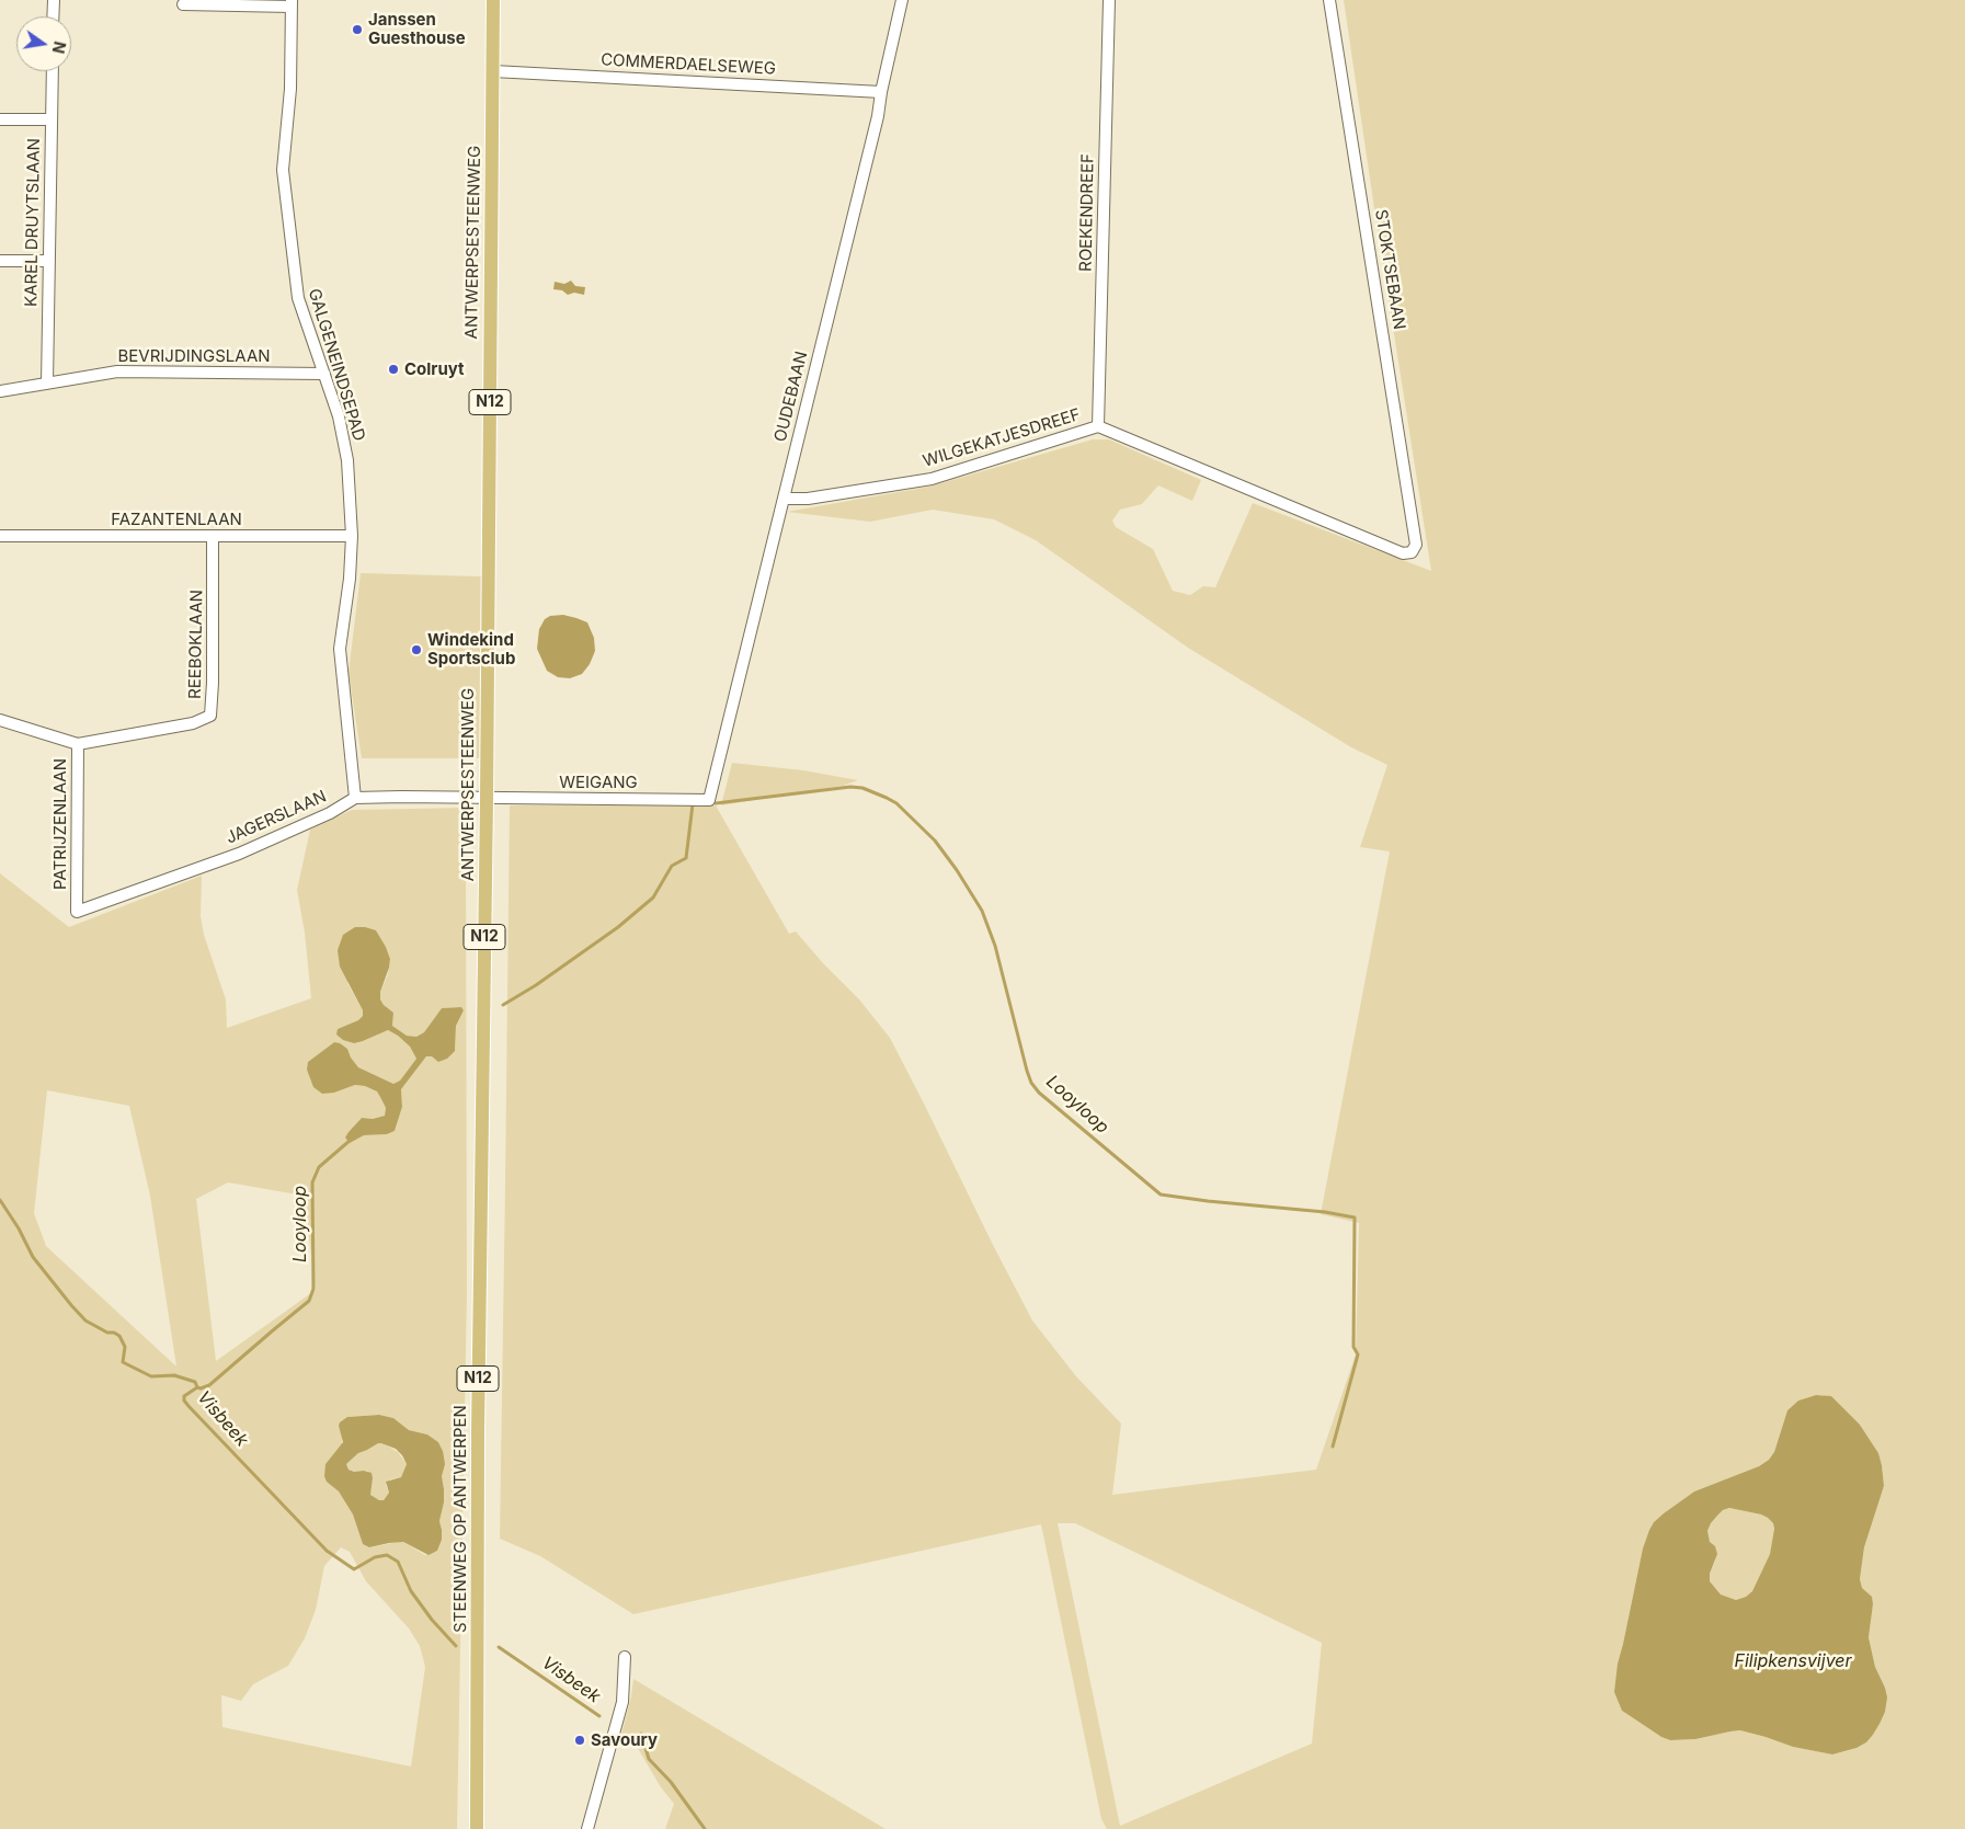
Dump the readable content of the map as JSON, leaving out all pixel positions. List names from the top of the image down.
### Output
{
  "streets": {
    "main road": ["ANTWERPSESTEENWEG", "N12", "STEENWEG OP ANTWERPEN"],
    "street": [
      "COMMERDAELSEWEG",
      "ROEKENDREEF",
      "KAREL DRUYTSLAAN",
      "STOKTSEBAAN",
      "BEVRIJDINGSLAAN",
      "GALGENEINDSEPAD",
      "OUDEBAAN",
      "WILGEKATJESDREEF",
      "FAZANTENLAAN",
      "REEBOKLAAN",
      "WEIGANG",
      "JAGERSLAAN",
      "PATRIJZENLAAN"
    ]
  },
  "crossings": [
    ["COMMERDAELSEWEG", "ANTWERPSESTEENWEG"],
    ["COMMERDAELSEWEG", "OUDEBAAN"],
    ["ROEKENDREEF", "STOKTSEBAAN"],
    ["ROEKENDREEF", "WILGEKATJESDREEF"],
    ["KAREL DRUYTSLAAN", "BEVRIJDINGSLAAN"],
    ["ANTWERPSESTEENWEG", "WEIGANG"],
    ["ANTWERPSESTEENWEG", "JAGERSLAAN"],
    ["ANTWERPSESTEENWEG", "STEENWEG OP ANTWERPEN"],
    ["STOKTSEBAAN", "WILGEKATJESDREEF"],
    ["BEVRIJDINGSLAAN", "GALGENEINDSEPAD"],
    ["GALGENEINDSEPAD", "FAZANTENLAAN"],
    ["GALGENEINDSEPAD", "JAGERSLAAN"],
    ["OUDEBAAN", "WILGEKATJESDREEF"],
    ["OUDEBAAN", "WEIGANG"],
    ["FAZANTENLAAN", "REEBOKLAAN"],
    ["REEBOKLAAN", "PATRIJZENLAAN"],
    ["WEIGANG", "JAGERSLAAN"],
    ["JAGERSLAAN", "PATRIJZENLAAN"]
  ],
  "water": ["Looyloop", "Visbeek", "Filipkensvijver"],
  "places": [
    "Janssen Guesthouse",
    "Colruyt",
    "Windekind Sportsclub",
    "Savoury"
  ],
  "north": "right"
}
